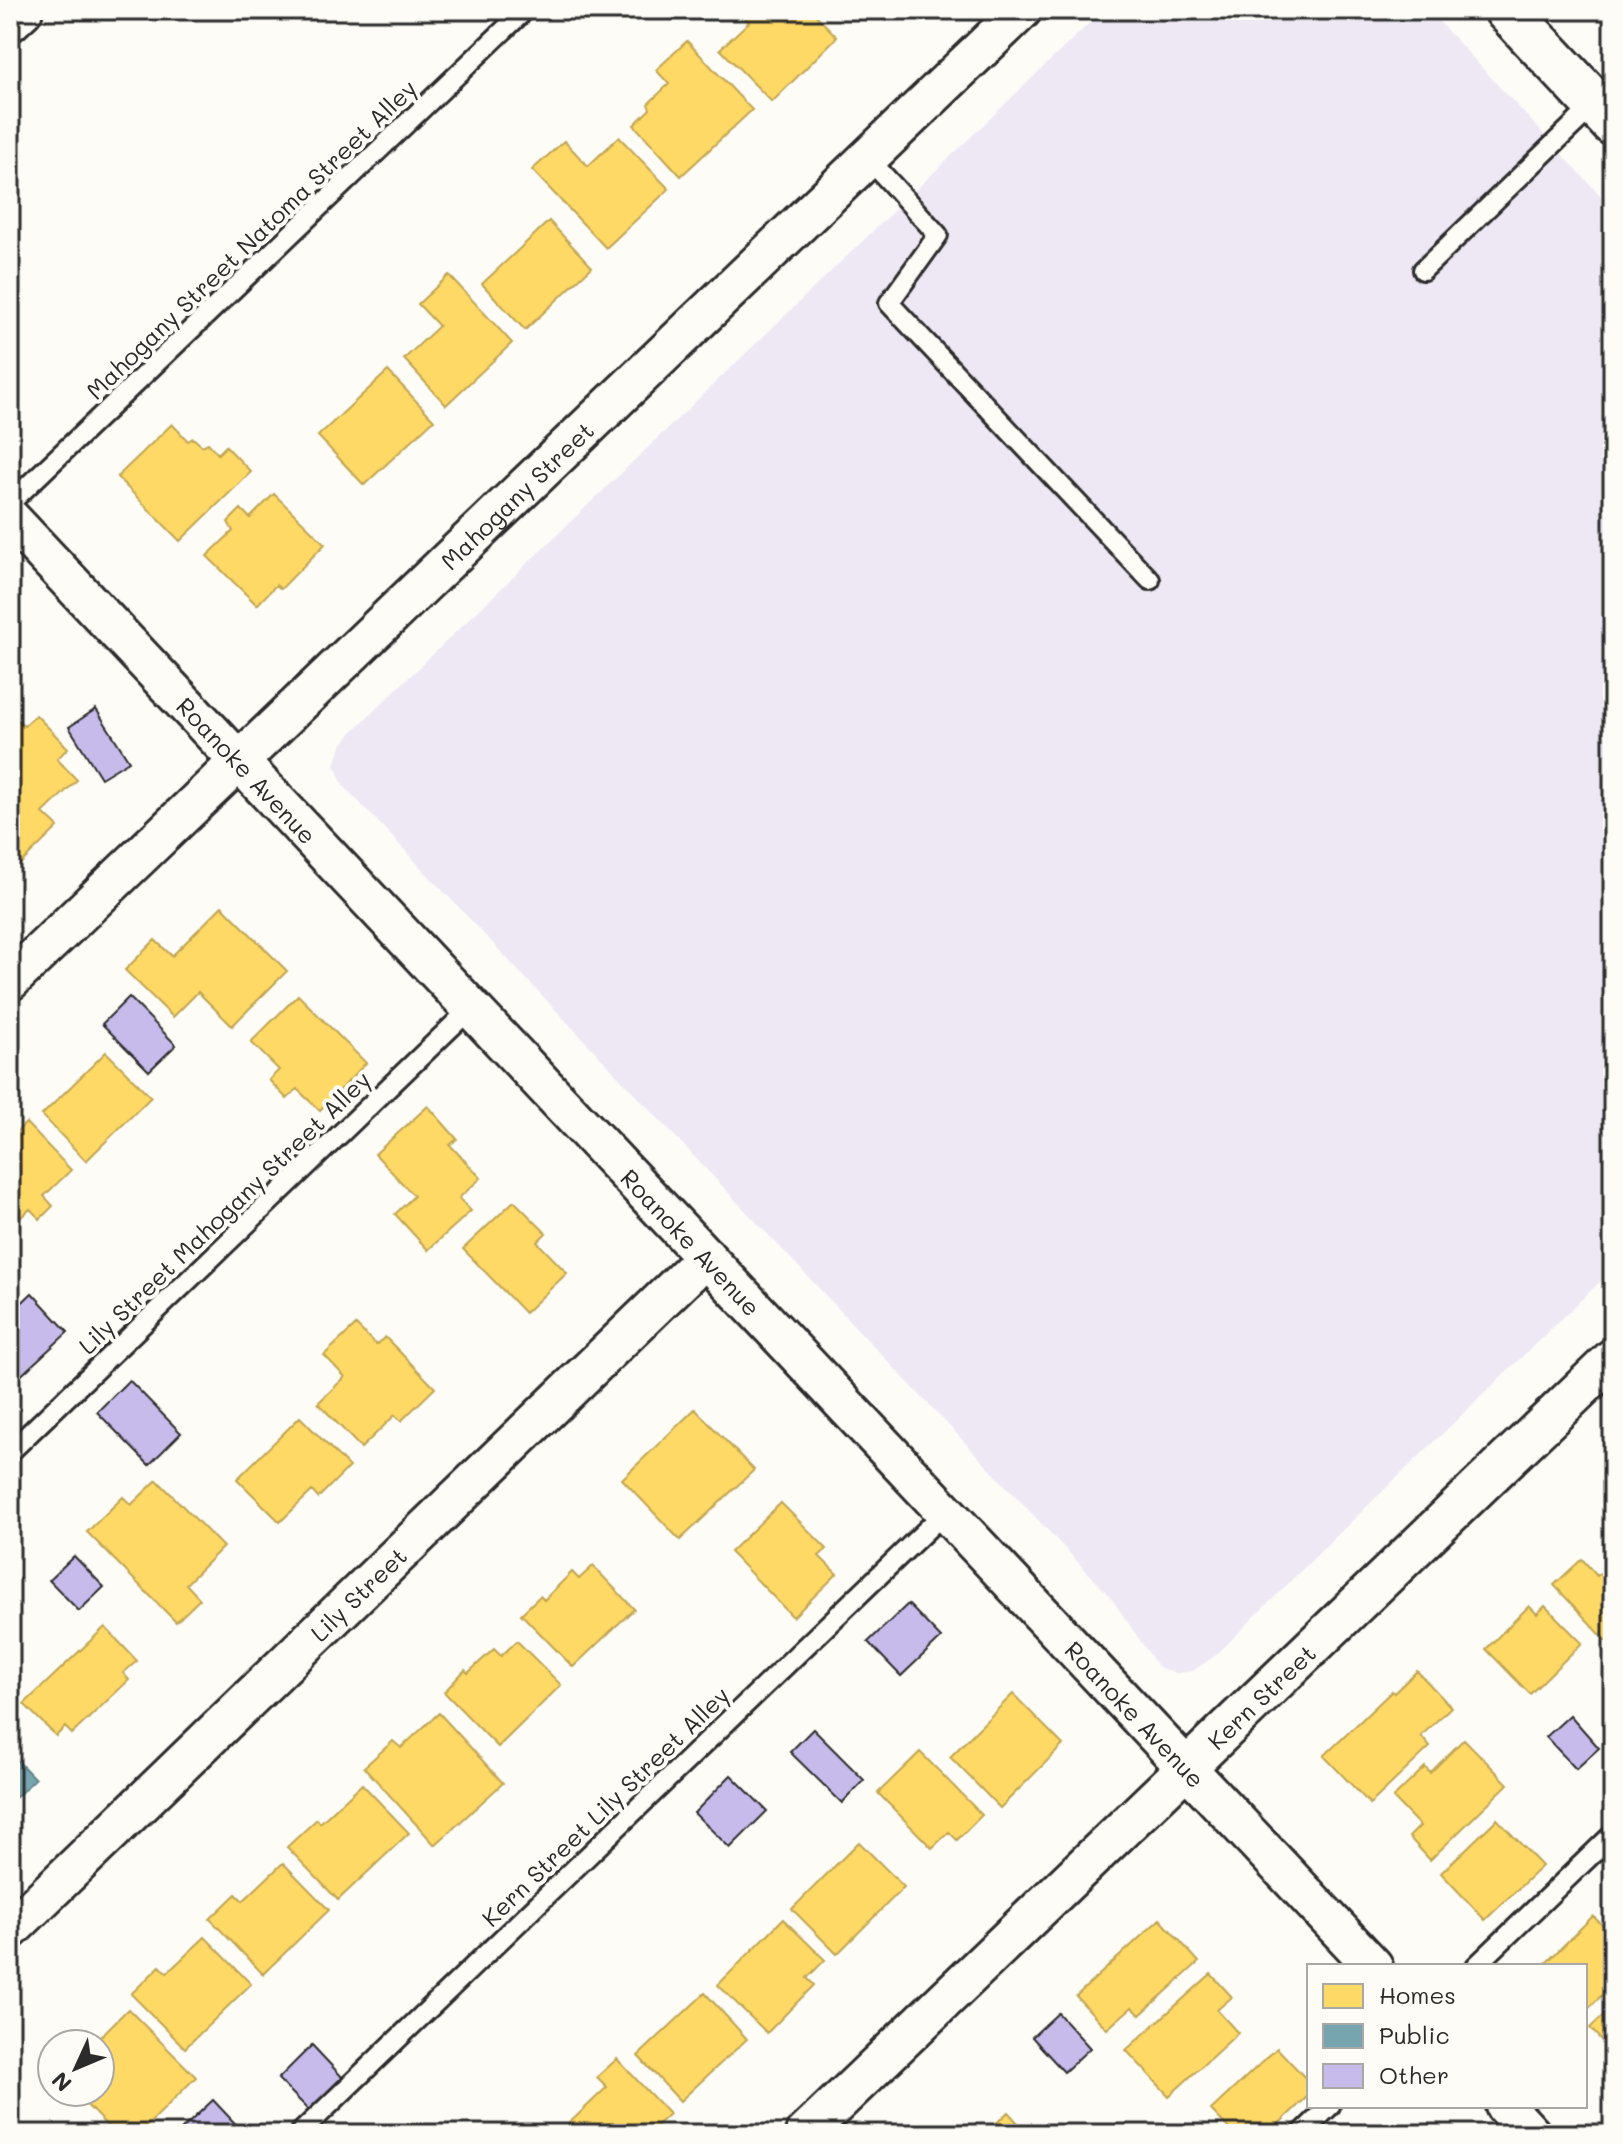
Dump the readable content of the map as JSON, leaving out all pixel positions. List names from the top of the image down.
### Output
{
  "streets": {
    "street": [
      "Mahogany Street",
      "Roanoke Avenue",
      "Lily Street",
      "Kern Street"
    ],
    "lane": ["Mahogany Street Natoma Street Alley", "Lily Street Mahogany Street Alley", "Kern Street Lily Street Alley"]
  },
  "crossings": [
    ["Mahogany Street", "Roanoke Avenue"],
    ["Roanoke Avenue", "Lily Street Mahogany Street Alley"],
    ["Roanoke Avenue", "Lily Street"],
    ["Roanoke Avenue", "Kern Street"],
    ["Roanoke Avenue", "Kern Street Lily Street Alley"]
  ],
  "legend": ["Homes", "Public", "Other"],
  "north": "bottom left"
}
